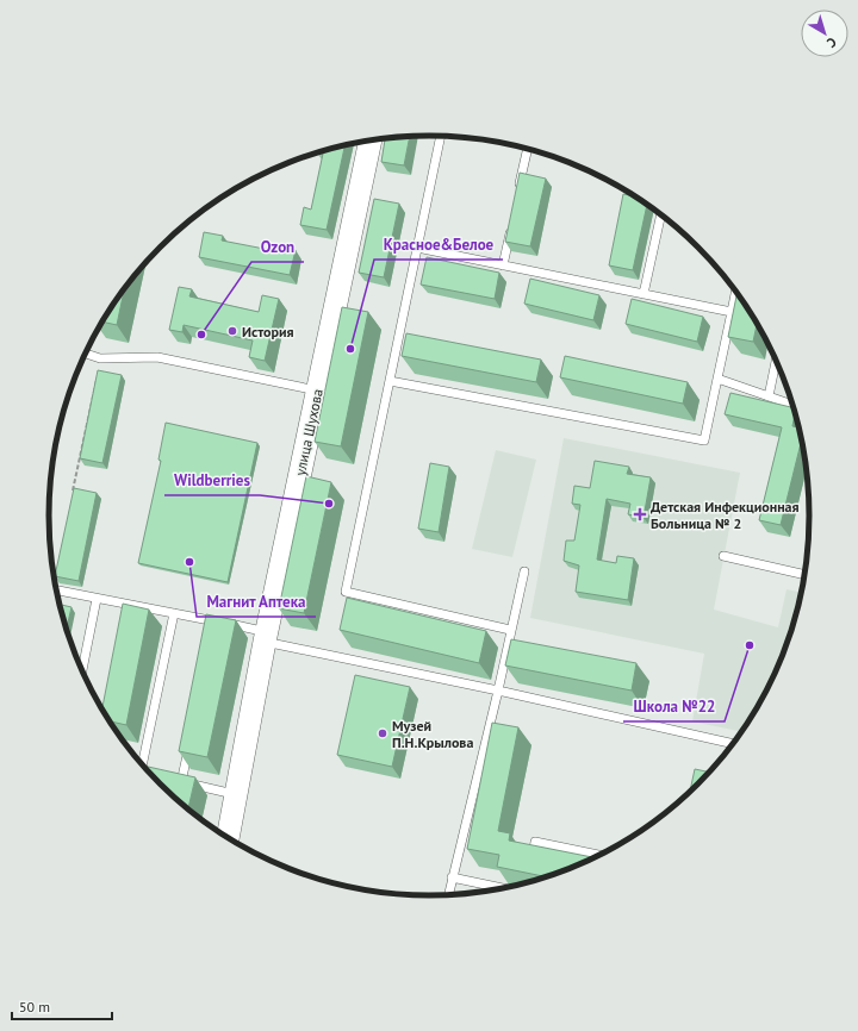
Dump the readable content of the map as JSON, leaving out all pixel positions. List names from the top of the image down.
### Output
{
  "streets": {
    "street": ["улица Шухова"]
  },
  "places": {
    "other": [
      "История",
      "Ozon",
      "Красное&Белое",
      "Wildberries",
      "Магнит Аптека",
      "Школа №22",
      "Музей П.Н.Крылова"
    ],
    "health": ["Детская Инфекционная Больница № 2"]
  },
  "scale_bar": "50 m",
  "north": "bottom right"
}
